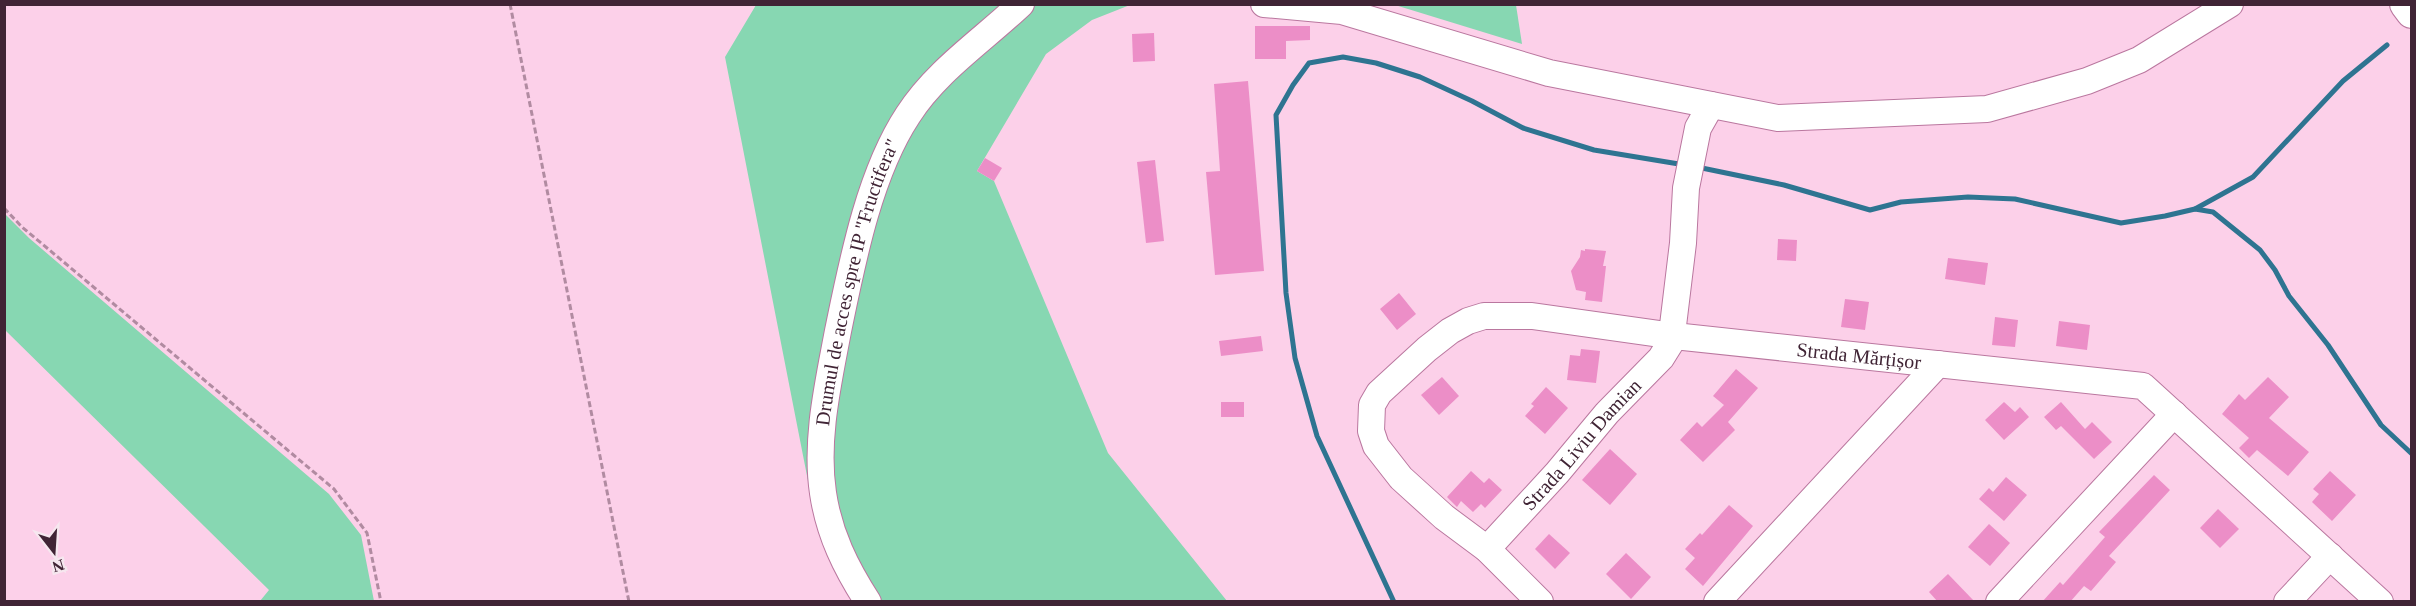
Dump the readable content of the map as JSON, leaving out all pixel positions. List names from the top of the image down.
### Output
{
  "streets": {
    "street": ["Drumul de acces spre IP \"Fructifera\"", "Strada Mărțișor", "Strada Liviu Damian"]
  },
  "crossings": [
    ["Strada Mărțișor", "Strada Liviu Damian"]
  ],
  "north": "bottom"
}
